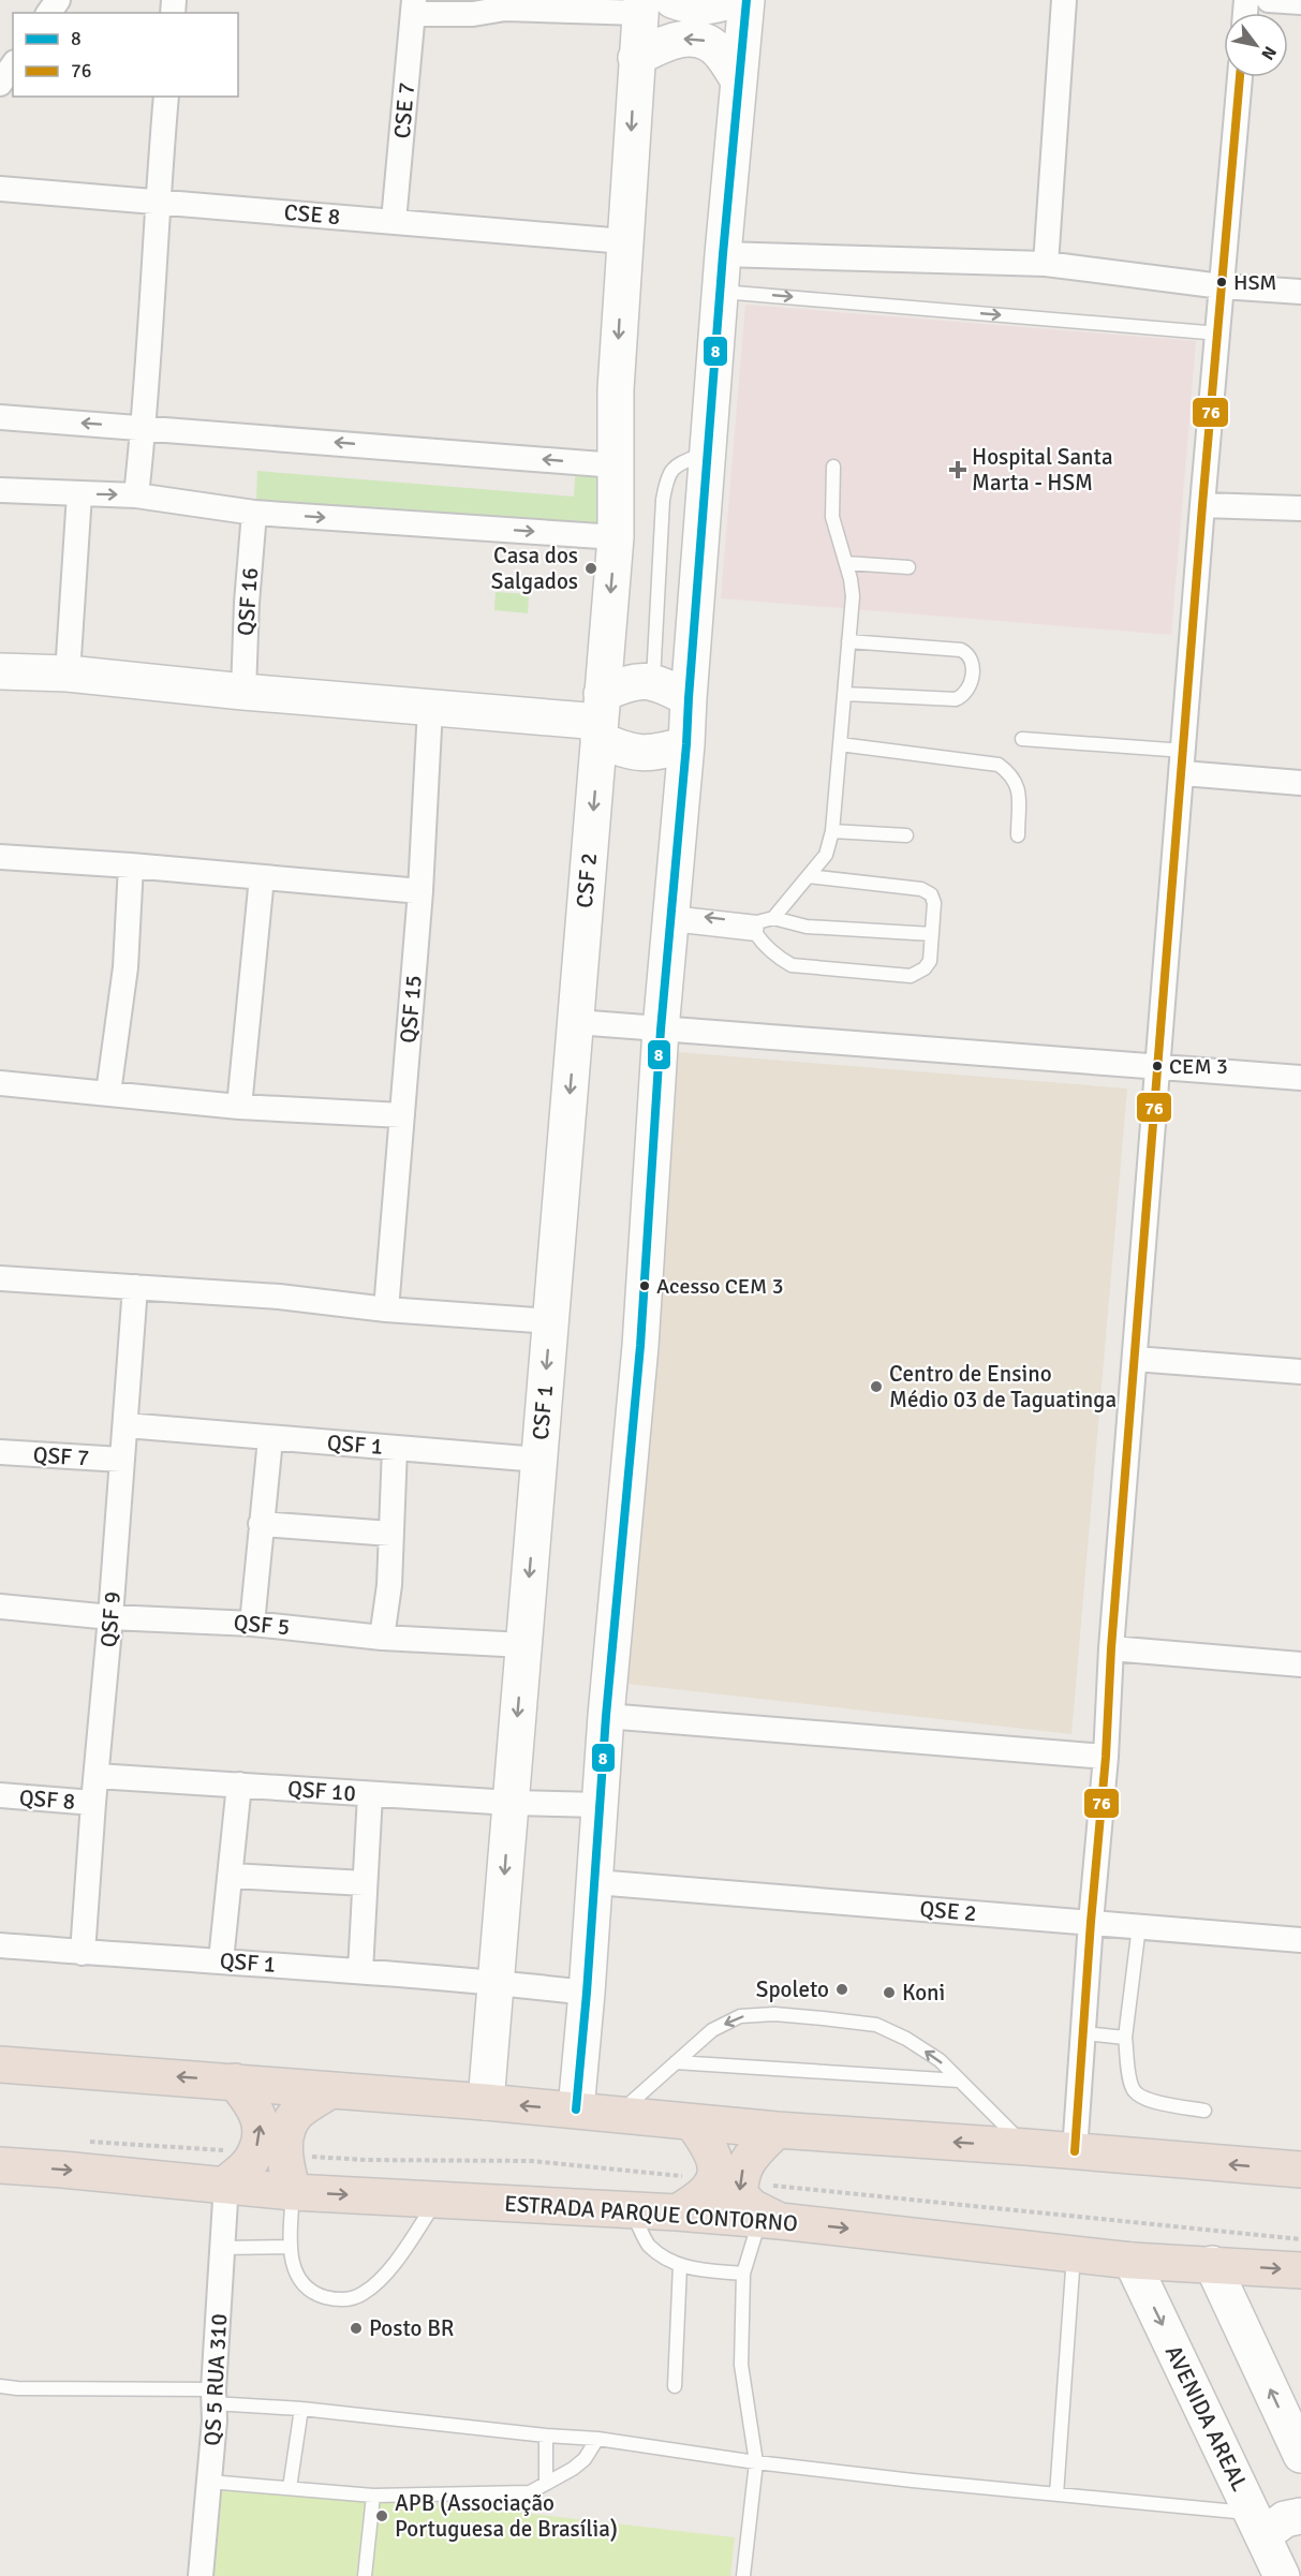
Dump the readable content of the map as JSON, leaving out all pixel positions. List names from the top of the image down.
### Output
{
  "streets": {
    "highway": ["ESTRADA PARQUE CONTORNO"],
    "street": [
      "CSE 7",
      "CSE 8",
      "QSF 16",
      "CSF 2",
      "QSF 15",
      "CSF 1",
      "QSF 1",
      "QSF 7",
      "QSF 9",
      "QSF 5",
      "QSF 10",
      "QSF 8",
      "QSE 2",
      "QS 5 RUA 310",
      "AVENIDA AREAL"
    ]
  },
  "crossings": [
    ["CSE 7", "CSE 8"],
    ["CSE 8", "CSF 2"],
    ["CSF 2", "CSF 1"],
    ["CSF 1", "QSF 1"],
    ["CSF 1", "QSF 5"],
    ["QSF 1", "QSF 9"],
    ["QSF 1", "QSF 5"],
    ["QSF 1", "QSF 10"],
    ["QSF 7", "QSF 9"],
    ["QSF 9", "QSF 5"],
    ["QSF 9", "QSF 10"],
    ["QSF 9", "QSF 8"],
    ["ESTRADA PARQUE CONTORNO", "QS 5 RUA 310"],
    ["ESTRADA PARQUE CONTORNO", "AVENIDA AREAL"]
  ],
  "places": {
    "other": [
      "HSM",
      "Casa dos Salgados",
      "CEM 3",
      "Acesso CEM 3",
      "Centro de Ensino Médio 03 de Taguatinga",
      "Spoleto",
      "Koni",
      "Posto BR",
      "APB (Associação Portuguesa de Brasília)"
    ],
    "health": ["Hospital Santa Marta - HSM"]
  },
  "lines": ["transit line 8", "transit line 76"],
  "legend": ["8", "76"],
  "north": "bottom right"
}
